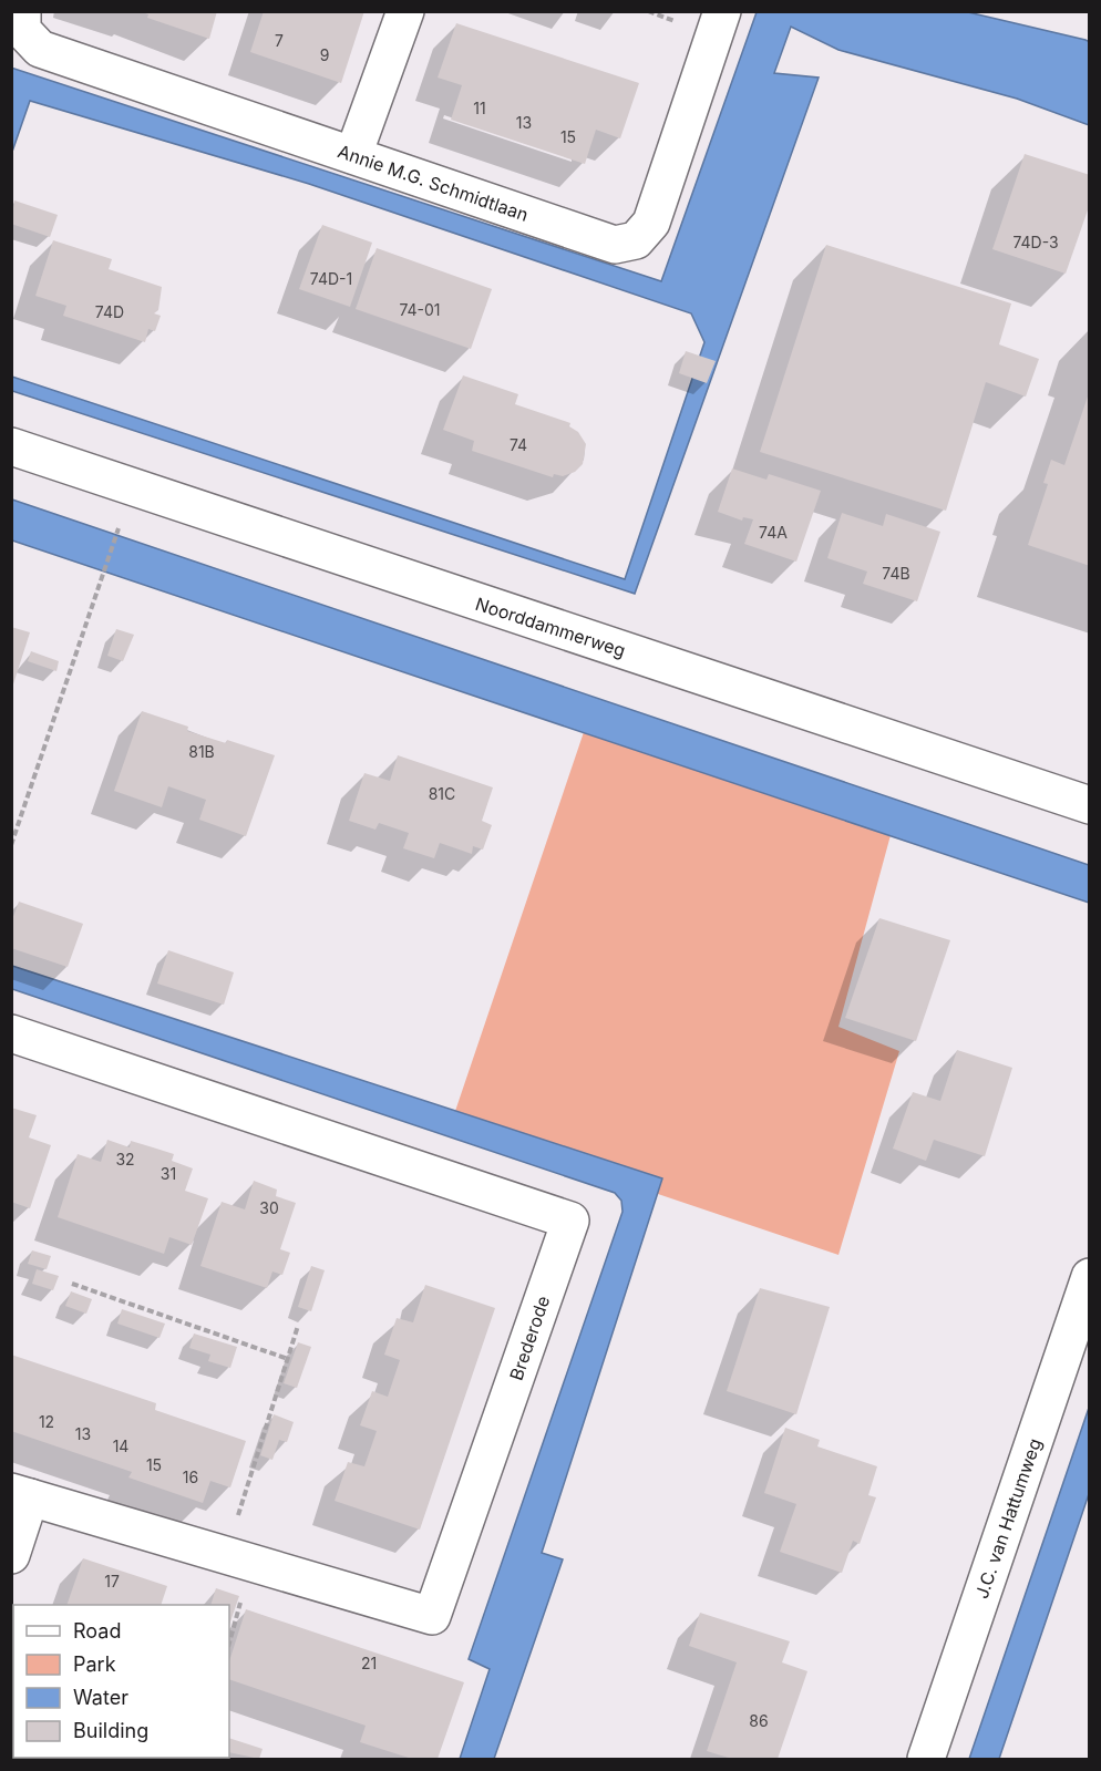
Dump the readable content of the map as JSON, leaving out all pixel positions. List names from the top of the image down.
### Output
{
  "streets": {
    "street": [
      "Annie M.G. Schmidtlaan",
      "Noorddammerweg",
      "Brederode",
      "J.C. van Hattumweg"
    ]
  },
  "house_numbers": [
    "7",
    "9",
    "11",
    "13",
    "15",
    "74D-3",
    "74D-1",
    "74-01",
    "74D",
    "74",
    "74A",
    "74B",
    "81B",
    "81C",
    "32",
    "31",
    "30",
    "12",
    "13",
    "14",
    "15",
    "16",
    "17",
    "21",
    "86"
  ],
  "legend": [
    "Road",
    "Park",
    "Water",
    "Building"
  ]
}
